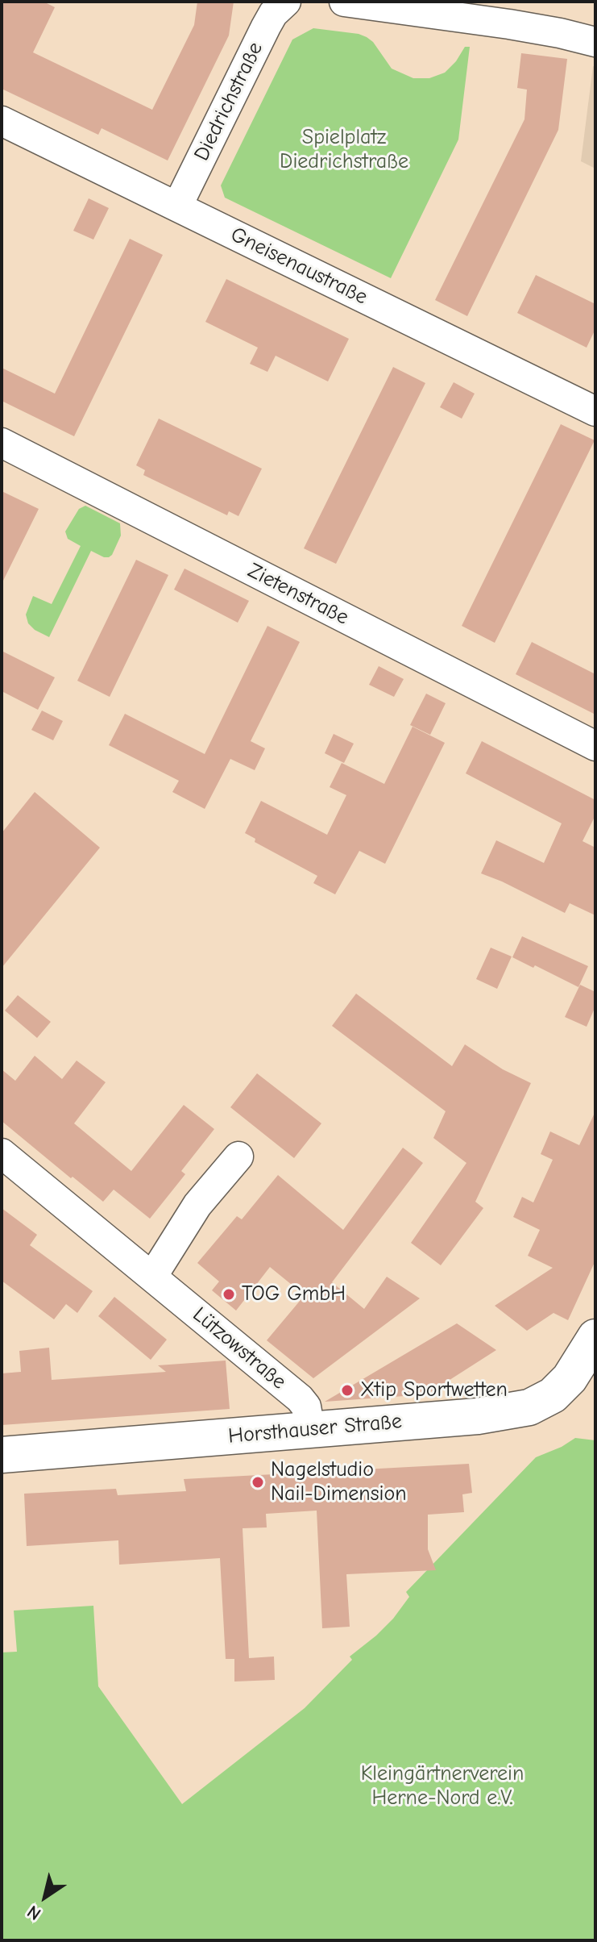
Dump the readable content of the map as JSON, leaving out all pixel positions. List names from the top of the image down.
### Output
{
  "streets": {
    "main road": ["Horsthauser Straße"],
    "street": [
      "Diedrichstraße",
      "Gneisenaustraße",
      "Zietenstraße",
      "Lützowstraße"
    ]
  },
  "crossings": [
    ["Diedrichstraße", "Gneisenaustraße"],
    ["Lützowstraße", "Horsthauser Straße"]
  ],
  "parks": ["Spielplatz Diedrichstraße", "Kleingärtnerverein Herne-Nord e.V."],
  "places": ["TOG GmbH", "Xtip Sportwetten", "Nagelstudio Nail-Dimension"],
  "north": "bottom left"
}
